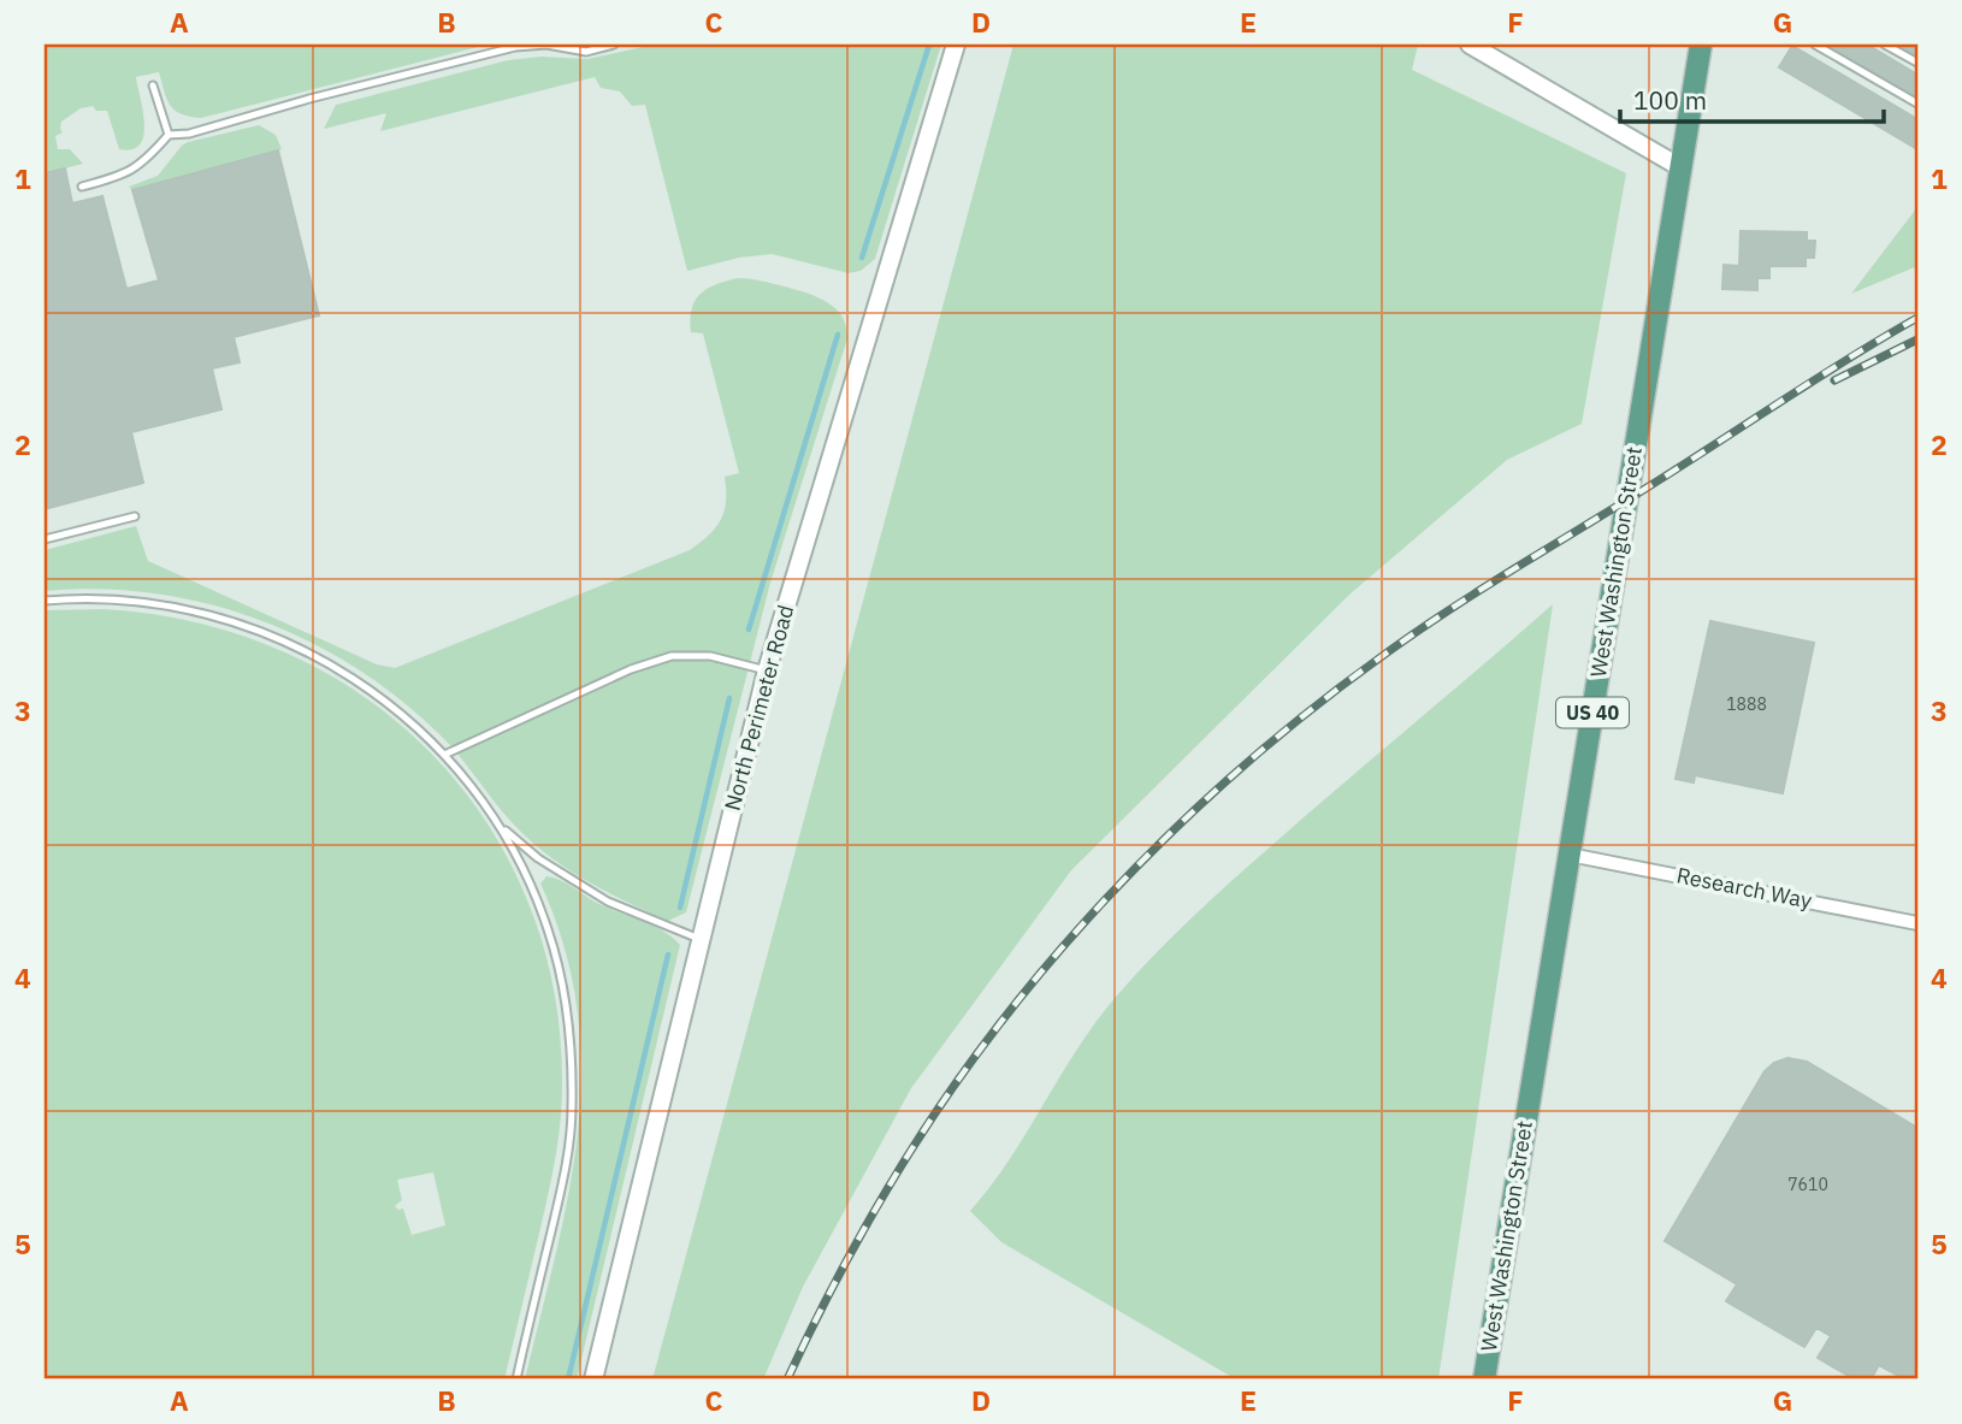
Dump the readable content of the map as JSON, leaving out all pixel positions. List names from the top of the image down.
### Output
{
  "streets": {
    "main road": ["West Washington Street", "US 40"],
    "street": ["North Perimeter Road", "Research Way"]
  },
  "crossings": [
    ["West Washington Street", "Research Way"]
  ],
  "house_numbers": ["1888", "7610"],
  "scale_bar": "100 m",
  "grid": {
    "columns": [
      "A",
      "B",
      "C",
      "D",
      "E",
      "F",
      "G"
    ],
    "rows": [
      "1",
      "2",
      "3",
      "4",
      "5"
    ]
  }
}
